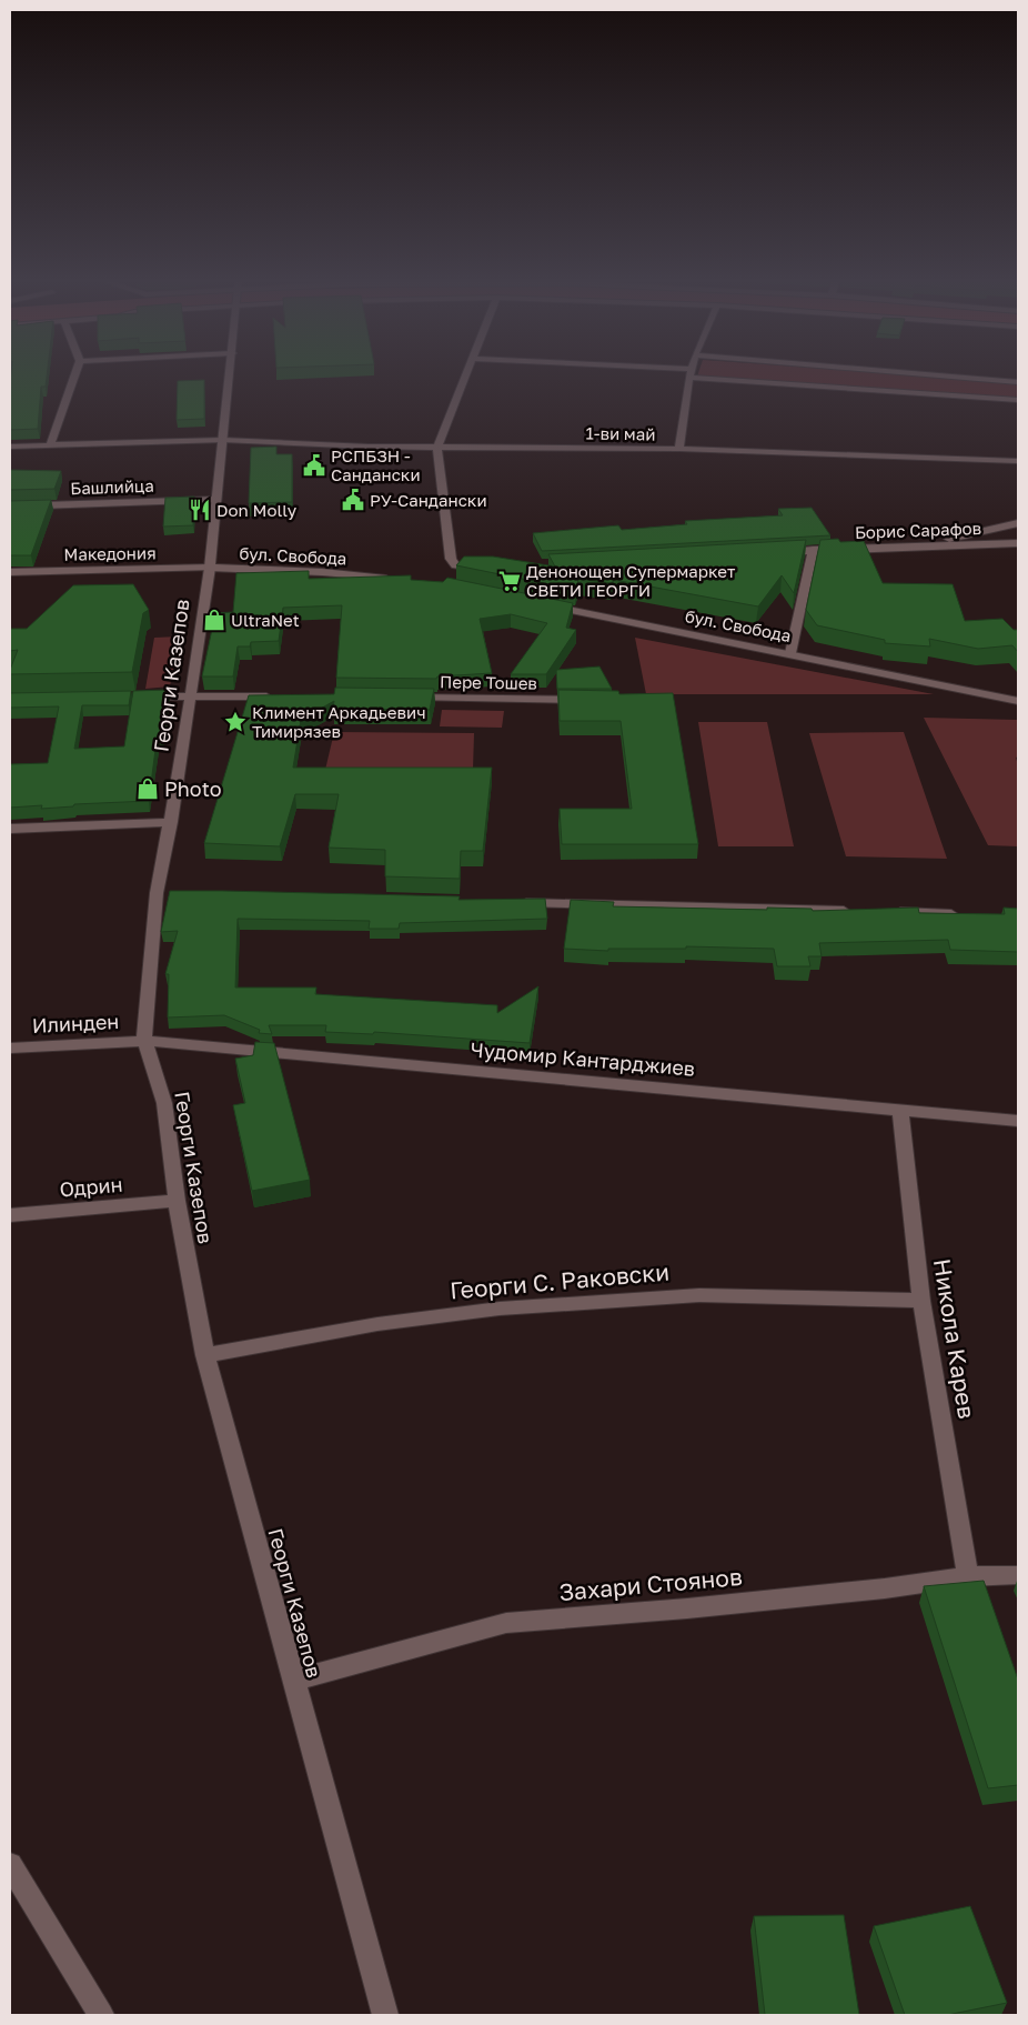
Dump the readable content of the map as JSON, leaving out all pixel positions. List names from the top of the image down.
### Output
{
  "streets": {
    "street": [
      "1-ви май",
      "Башлийца",
      "Борис Сарафов",
      "Македония",
      "бул. Свобода",
      "Георги Казепов",
      "Пере Тошев",
      "Илинден",
      "Чудомир Кантарджиев",
      "Одрин",
      "Георги С. Раковски",
      "Никола Карев",
      "Захари Стоянов"
    ]
  },
  "crossings": [
    ["1-ви май", "Георги Казепов"],
    ["Башлийца", "Георги Казепов"],
    ["Македония", "бул. Свобода"],
    ["Македония", "Георги Казепов"],
    ["бул. Свобода", "Георги Казепов"],
    ["Георги Казепов", "Илинден"],
    ["Георги Казепов", "Чудомир Кантарджиев"],
    ["Георги Казепов", "Одрин"],
    ["Георги Казепов", "Георги С. Раковски"],
    ["Георги Казепов", "Захари Стоянов"],
    ["Илинден", "Чудомир Кантарджиев"],
    ["Чудомир Кантарджиев", "Никола Карев"],
    ["Георги С. Раковски", "Никола Карев"],
    ["Никола Карев", "Захари Стоянов"]
  ],
  "places": {
    "public building": ["РСПБЗН - Сандански", "РУ-Сандански"],
    "restaurant": ["Don Molly"],
    "supermarket": ["Денонощен Супермаркет СВЕТИ ГЕОРГИ"],
    "shop": ["UltraNet", "Photo"],
    "place": ["Климент Аркадьевич Тимирязев"]
  }
}
